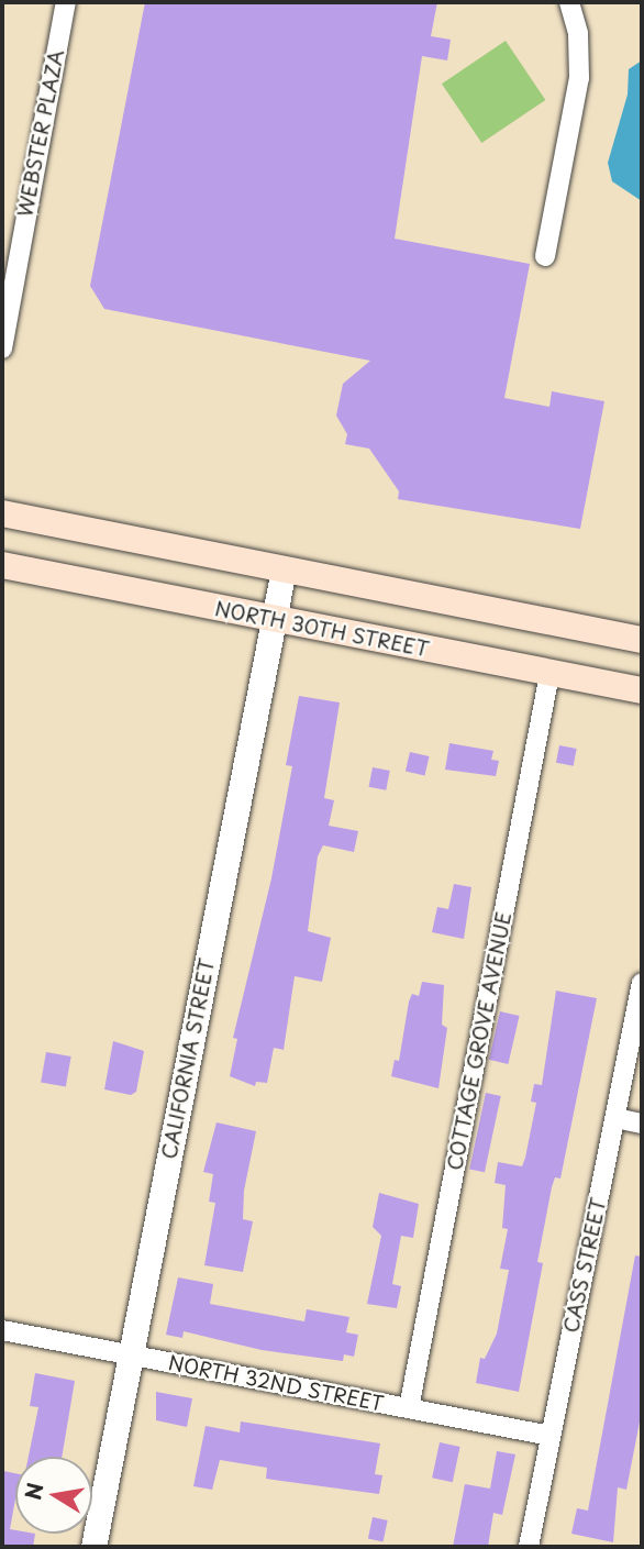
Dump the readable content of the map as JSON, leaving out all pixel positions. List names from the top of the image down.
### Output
{
  "streets": {
    "main road": ["NORTH 30TH STREET"],
    "street": [
      "WEBSTER PLAZA",
      "COTTAGE GROVE AVENUE",
      "CALIFORNIA STREET",
      "CASS STREET",
      "NORTH 32ND STREET"
    ]
  },
  "crossings": [
    ["NORTH 30TH STREET", "COTTAGE GROVE AVENUE"],
    ["NORTH 30TH STREET", "CALIFORNIA STREET"],
    ["COTTAGE GROVE AVENUE", "NORTH 32ND STREET"],
    ["CALIFORNIA STREET", "NORTH 32ND STREET"],
    ["CASS STREET", "NORTH 32ND STREET"]
  ],
  "north": "left"
}
